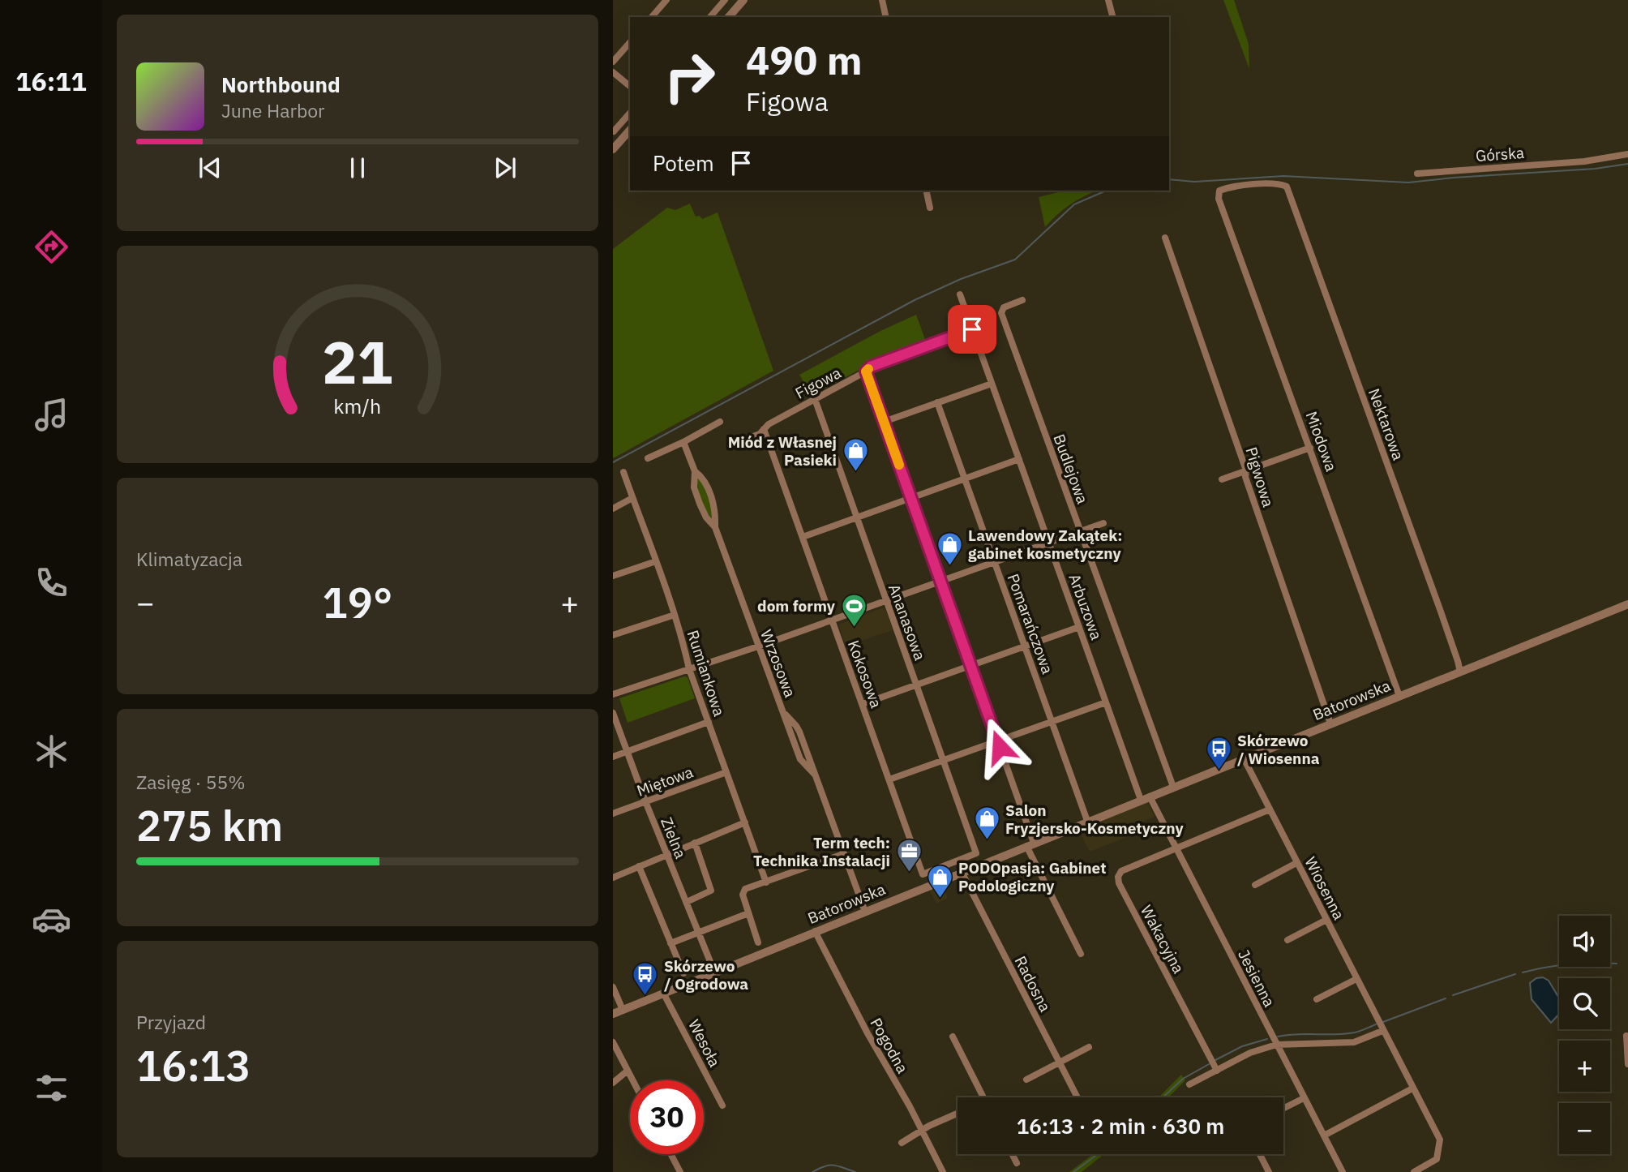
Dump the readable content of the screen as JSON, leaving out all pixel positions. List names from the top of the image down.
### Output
{
  "streets": {
    "street": [
      "Górska",
      "Figowa",
      "Nektarowa",
      "Miodowa",
      "Budlejowa",
      "Pigwowa",
      "Arbuzowa",
      "Ananasowa",
      "Pomarańczowa",
      "Wrzosowa",
      "Rumiankowa",
      "Kokosowa",
      "Batorowska",
      "Miętowa",
      "Zielna",
      "Wiosenna",
      "Wakacyjna",
      "Jesienna",
      "Radosna",
      "Wesoła",
      "Pogodna"
    ]
  },
  "crossings": [
    ["Figowa", "Arbuzowa"],
    ["Figowa", "Ananasowa"],
    ["Figowa", "Kokosowa"],
    ["Nektarowa", "Miodowa"],
    ["Nektarowa", "Batorowska"],
    ["Miodowa", "Batorowska"],
    ["Budlejowa", "Batorowska"],
    ["Pigwowa", "Batorowska"],
    ["Arbuzowa", "Batorowska"],
    ["Arbuzowa", "Jesienna"],
    ["Ananasowa", "Kokosowa"],
    ["Pomarańczowa", "Batorowska"],
    ["Wrzosowa", "Batorowska"],
    ["Rumiankowa", "Miętowa"],
    ["Batorowska", "Zielna"],
    ["Batorowska", "Wiosenna"],
    ["Batorowska", "Jesienna"],
    ["Batorowska", "Radosna"],
    ["Batorowska", "Wesoła"],
    ["Batorowska", "Pogodna"],
    ["Miętowa", "Zielna"],
    ["Wakacyjna", "Jesienna"]
  ],
  "places": {
    "shop": [
      "Miód z Własnej Pasieki",
      "Lawendowy Zakątek: gabinet kosmetyczny",
      "Salon Fryzjersko-Kosmetyczny",
      "PODOpasja: Gabinet Podologiczny"
    ],
    "sports": ["dom formy"],
    "bus stop": ["Skórzewo / Wiosenna", "Skórzewo / Ogrodowa"],
    "office": ["Term tech: Technika Instalacji"]
  },
  "page": {
    "tabs": "16:11",
    "turn": ["490 m", "Figowa"],
    "song": ["Northbound", "June Harbor"],
    "then": "Potem",
    "tile": [
      "Klimatyzacja",
      ["Zasięg · 55%", "275 km"],
      ["Przyjazd", "16:13"]
    ],
    "heat": ["−", "19°", "+"],
    "map_buttons": ["+", "−"],
    "limit": "30",
    "trip": "16:13 · 2 min · 630 m",
    "gauge": ["21", "km/h"]
  }
}
